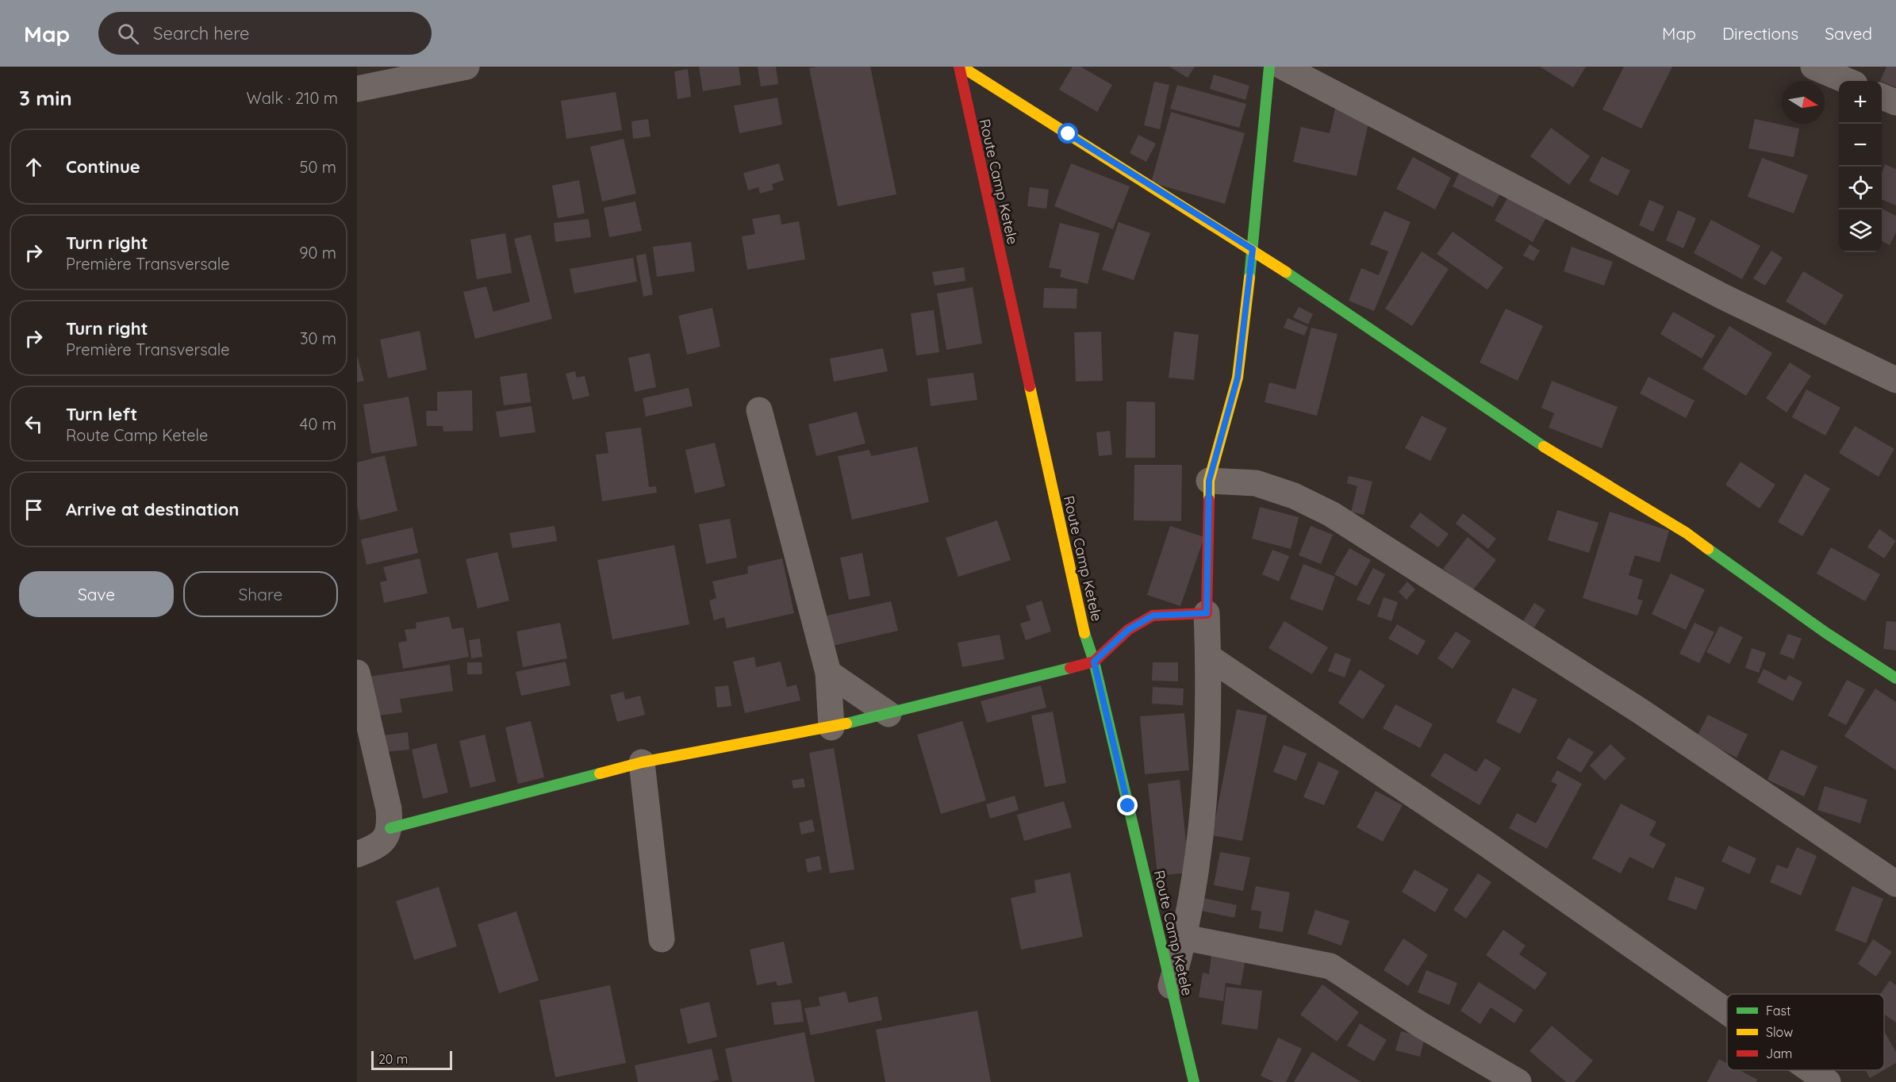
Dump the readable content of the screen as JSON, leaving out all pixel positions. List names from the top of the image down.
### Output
{
  "streets": {
    "street": ["Route Camp Ketele"]
  },
  "legend": ["Fast", "Slow", "Jam"],
  "scale_bar": "20 m",
  "north": "right",
  "page": {
    "header": "Map",
    "search": "Search here",
    "nav": ["Map", "Directions", "Saved"],
    "heading": ["3 min", "Walk · 210 m"],
    "map_buttons": ["+", "−"],
    "list": [
      ["Continue", "50 m"],
      ["Turn right", "Première Transversale", "90 m"],
      ["Turn right", "Première Transversale", "30 m"],
      ["Turn left", "Route Camp Ketele", "40 m"],
      "Arrive at destination"
    ],
    "buttons": ["Save", "Share"],
    "scale": "20 m"
  }
}
